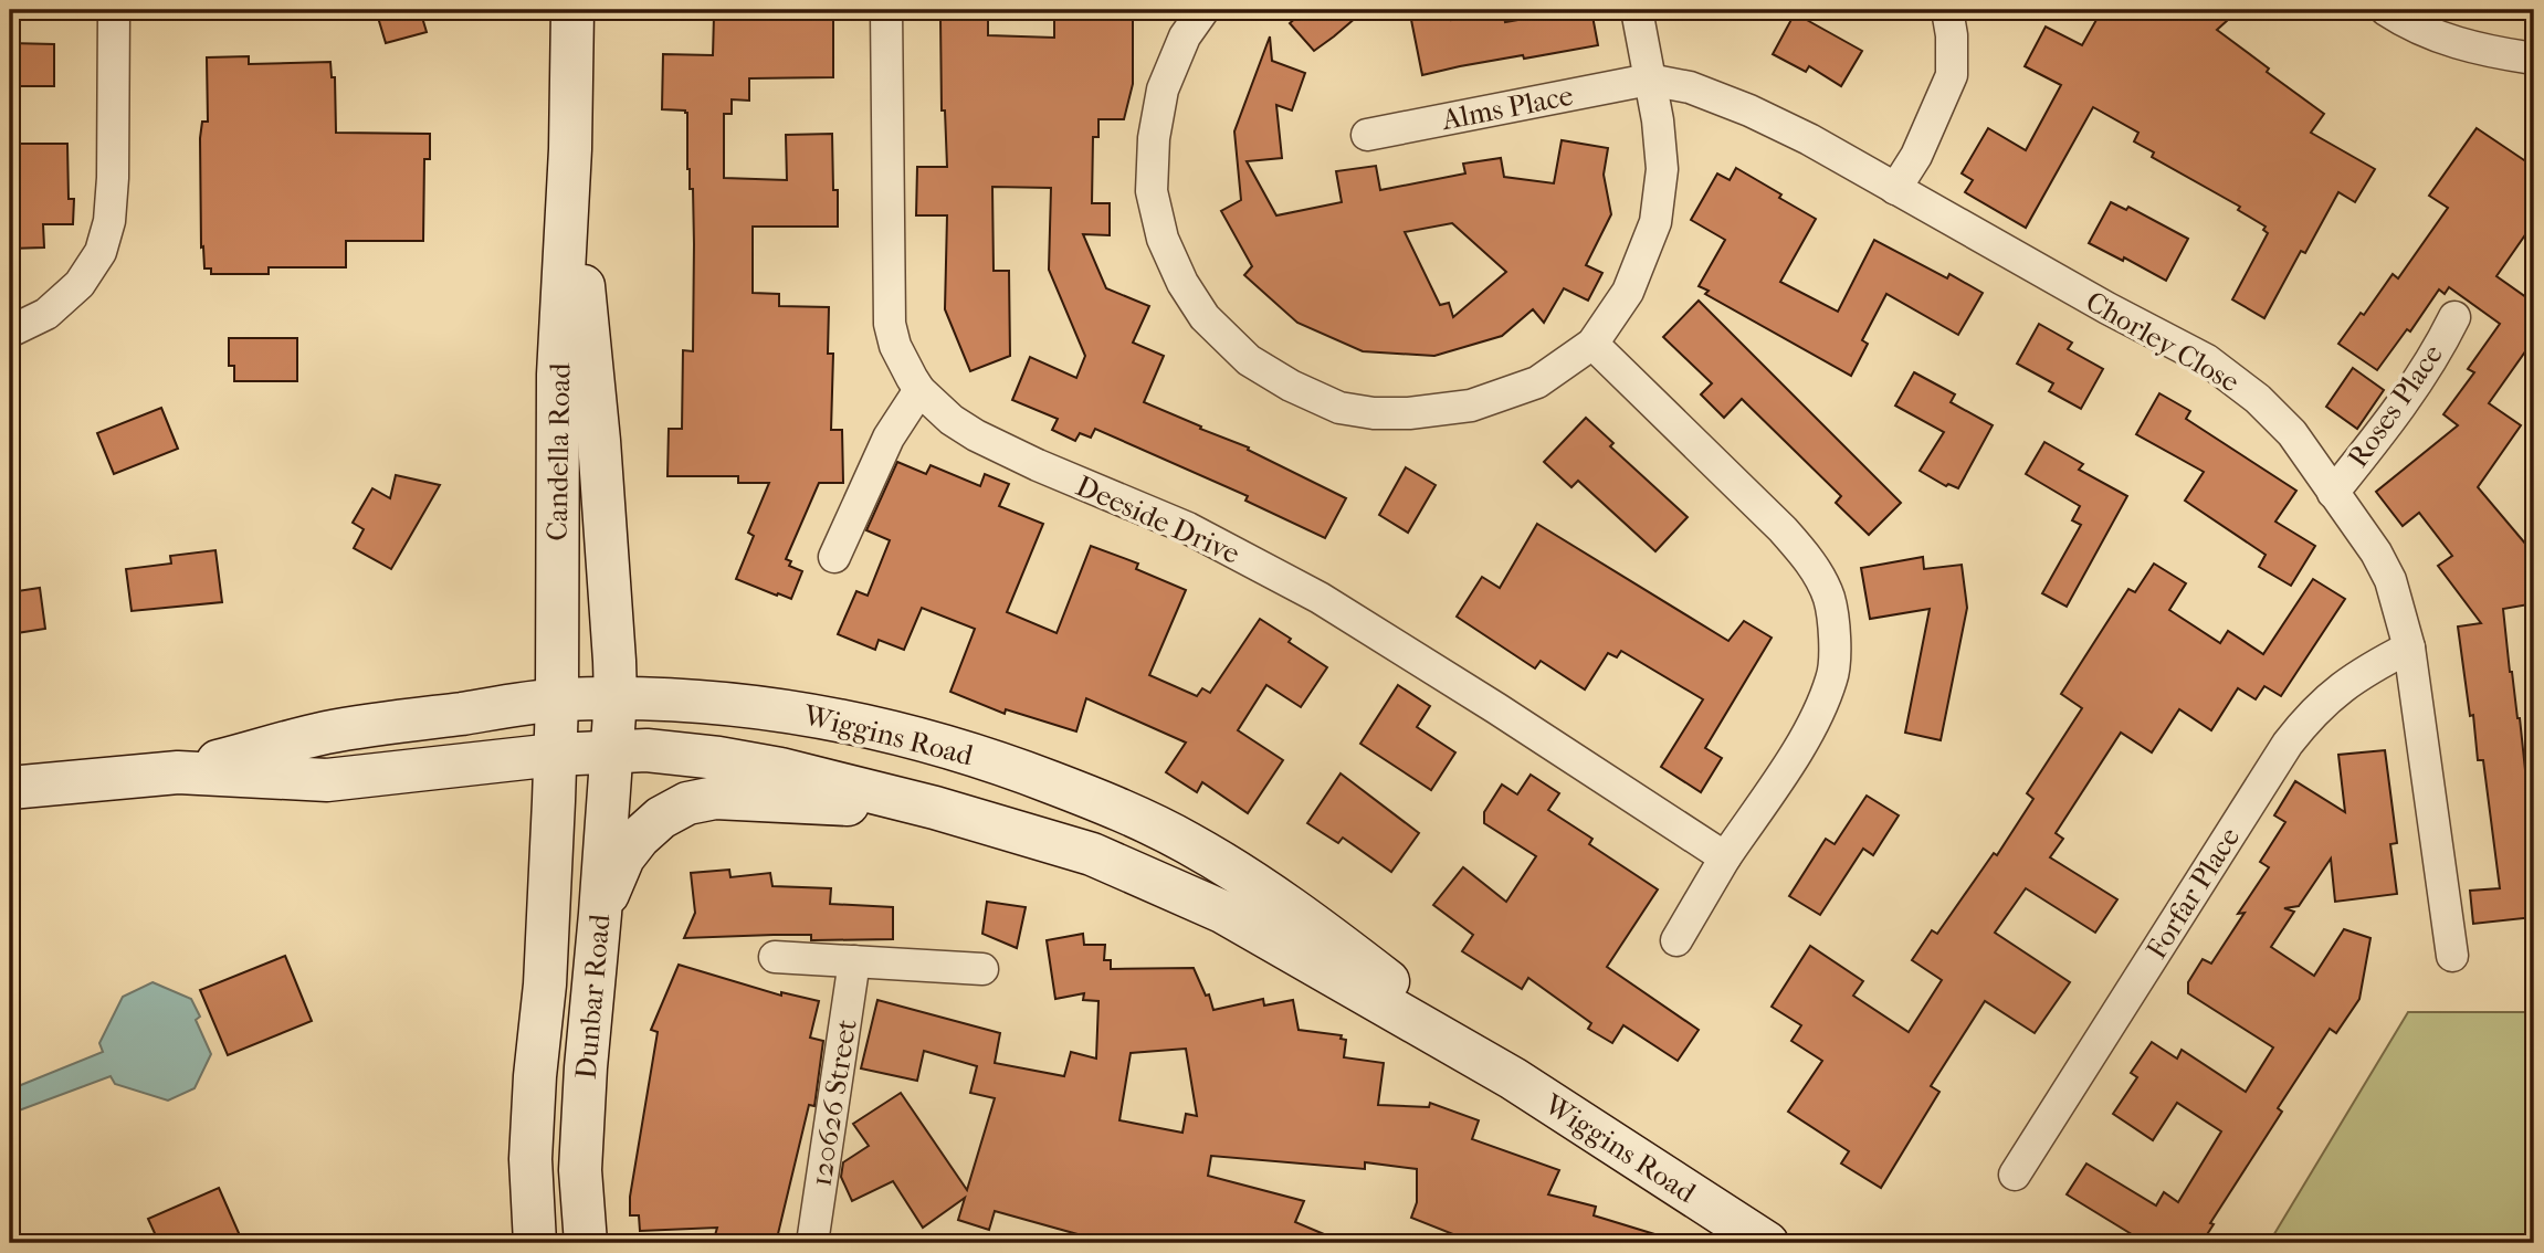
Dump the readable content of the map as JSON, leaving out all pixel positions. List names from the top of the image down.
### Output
{
  "streets": {
    "street": [
      "Alms Place",
      "Chorley Close",
      "Roses Place",
      "Candella Road",
      "Deeside Drive",
      "Wiggins Road",
      "Forfar Place",
      "Dunbar Road",
      "120626 Street"
    ]
  },
  "crossings": [
    ["Alms Place", "Chorley Close"],
    ["Chorley Close", "Roses Place"],
    ["Chorley Close", "Forfar Place"],
    ["Candella Road", "Wiggins Road"],
    ["Candella Road", "Dunbar Road"],
    ["Wiggins Road", "Dunbar Road"]
  ]
}
